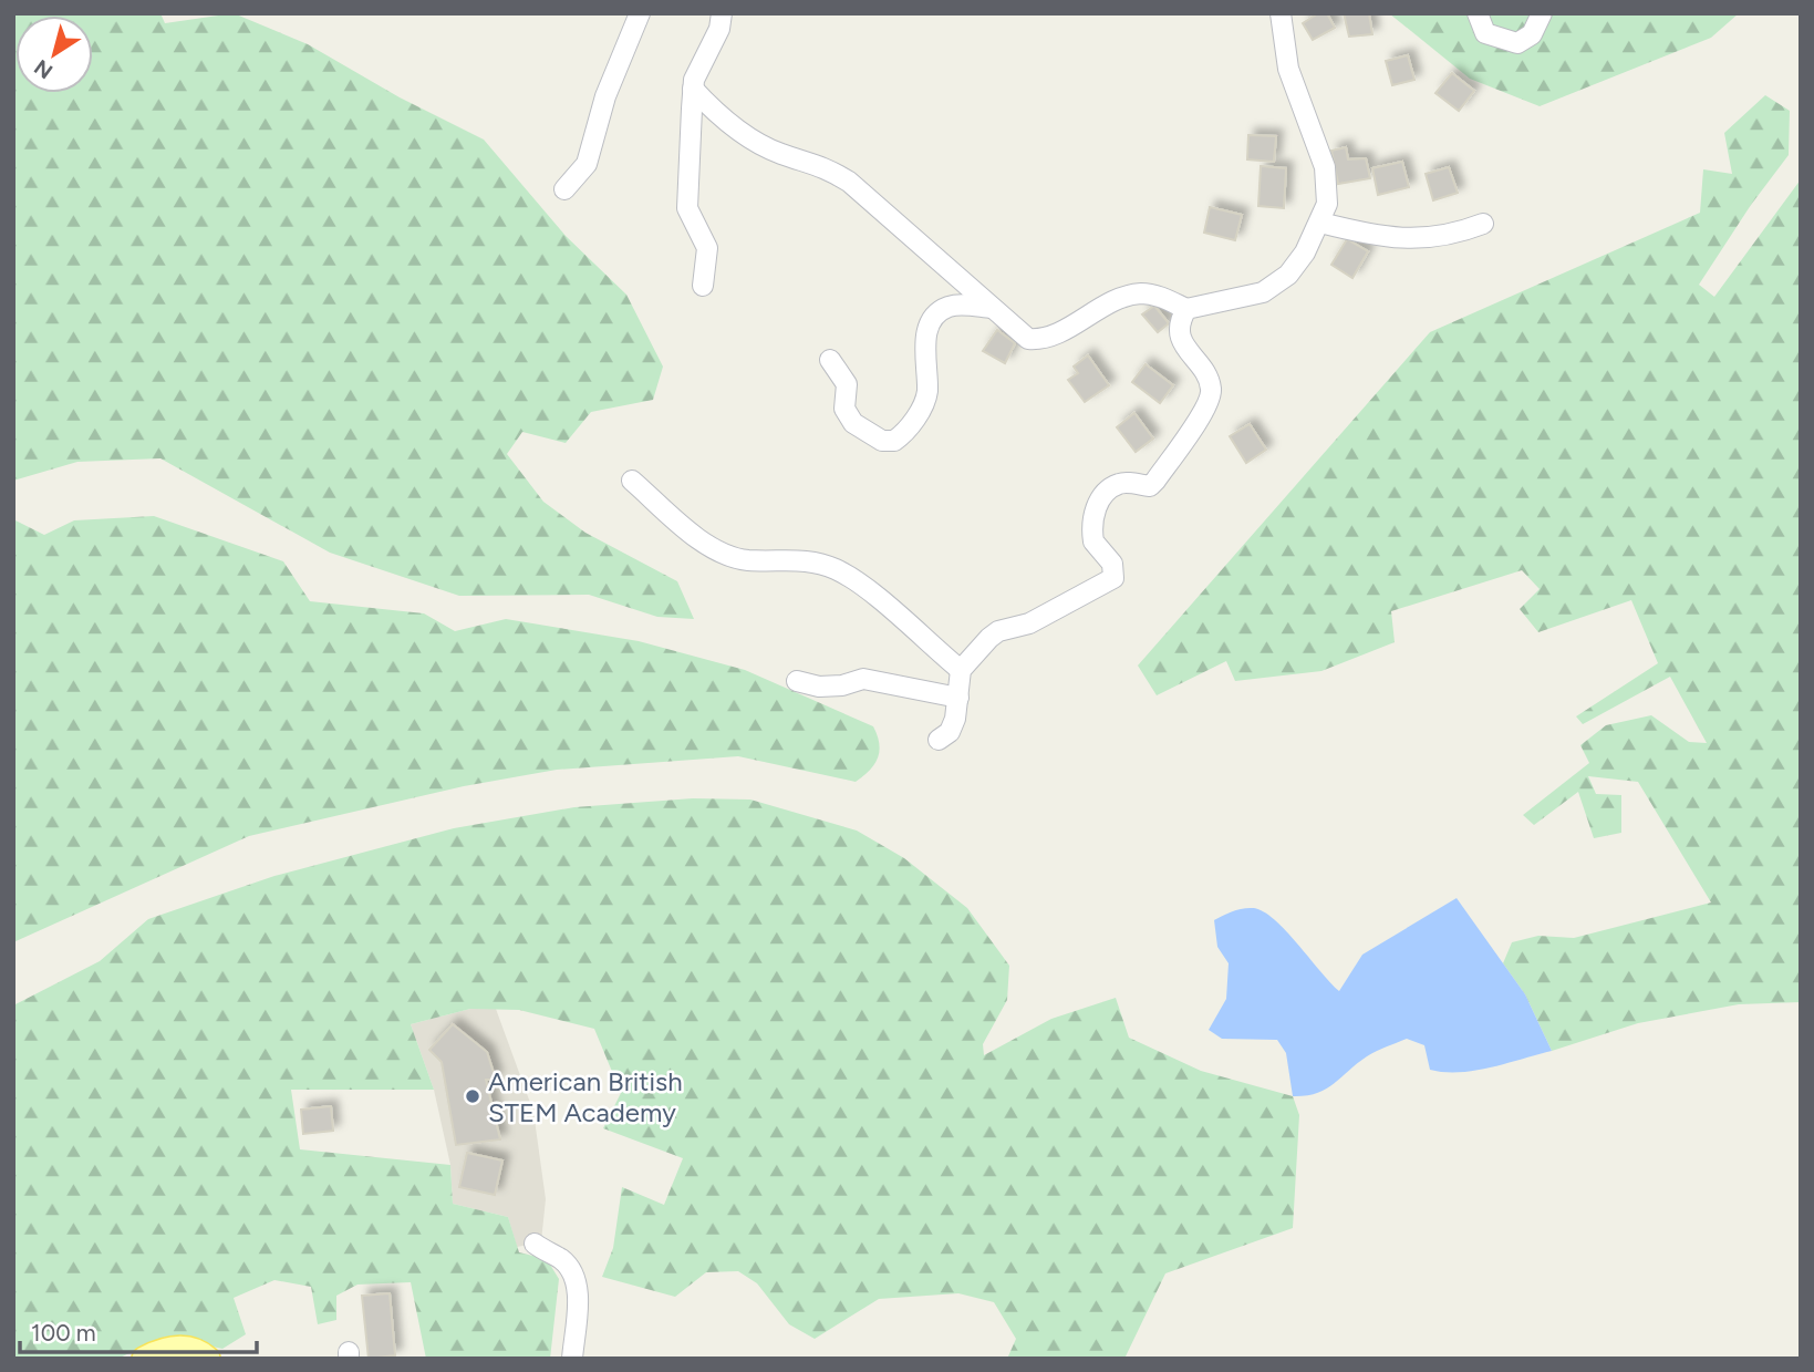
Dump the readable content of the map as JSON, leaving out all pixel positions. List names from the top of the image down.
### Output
{
  "places": ["American British STEM Academy"],
  "scale_bar": "100 m",
  "north": "bottom left"
}
